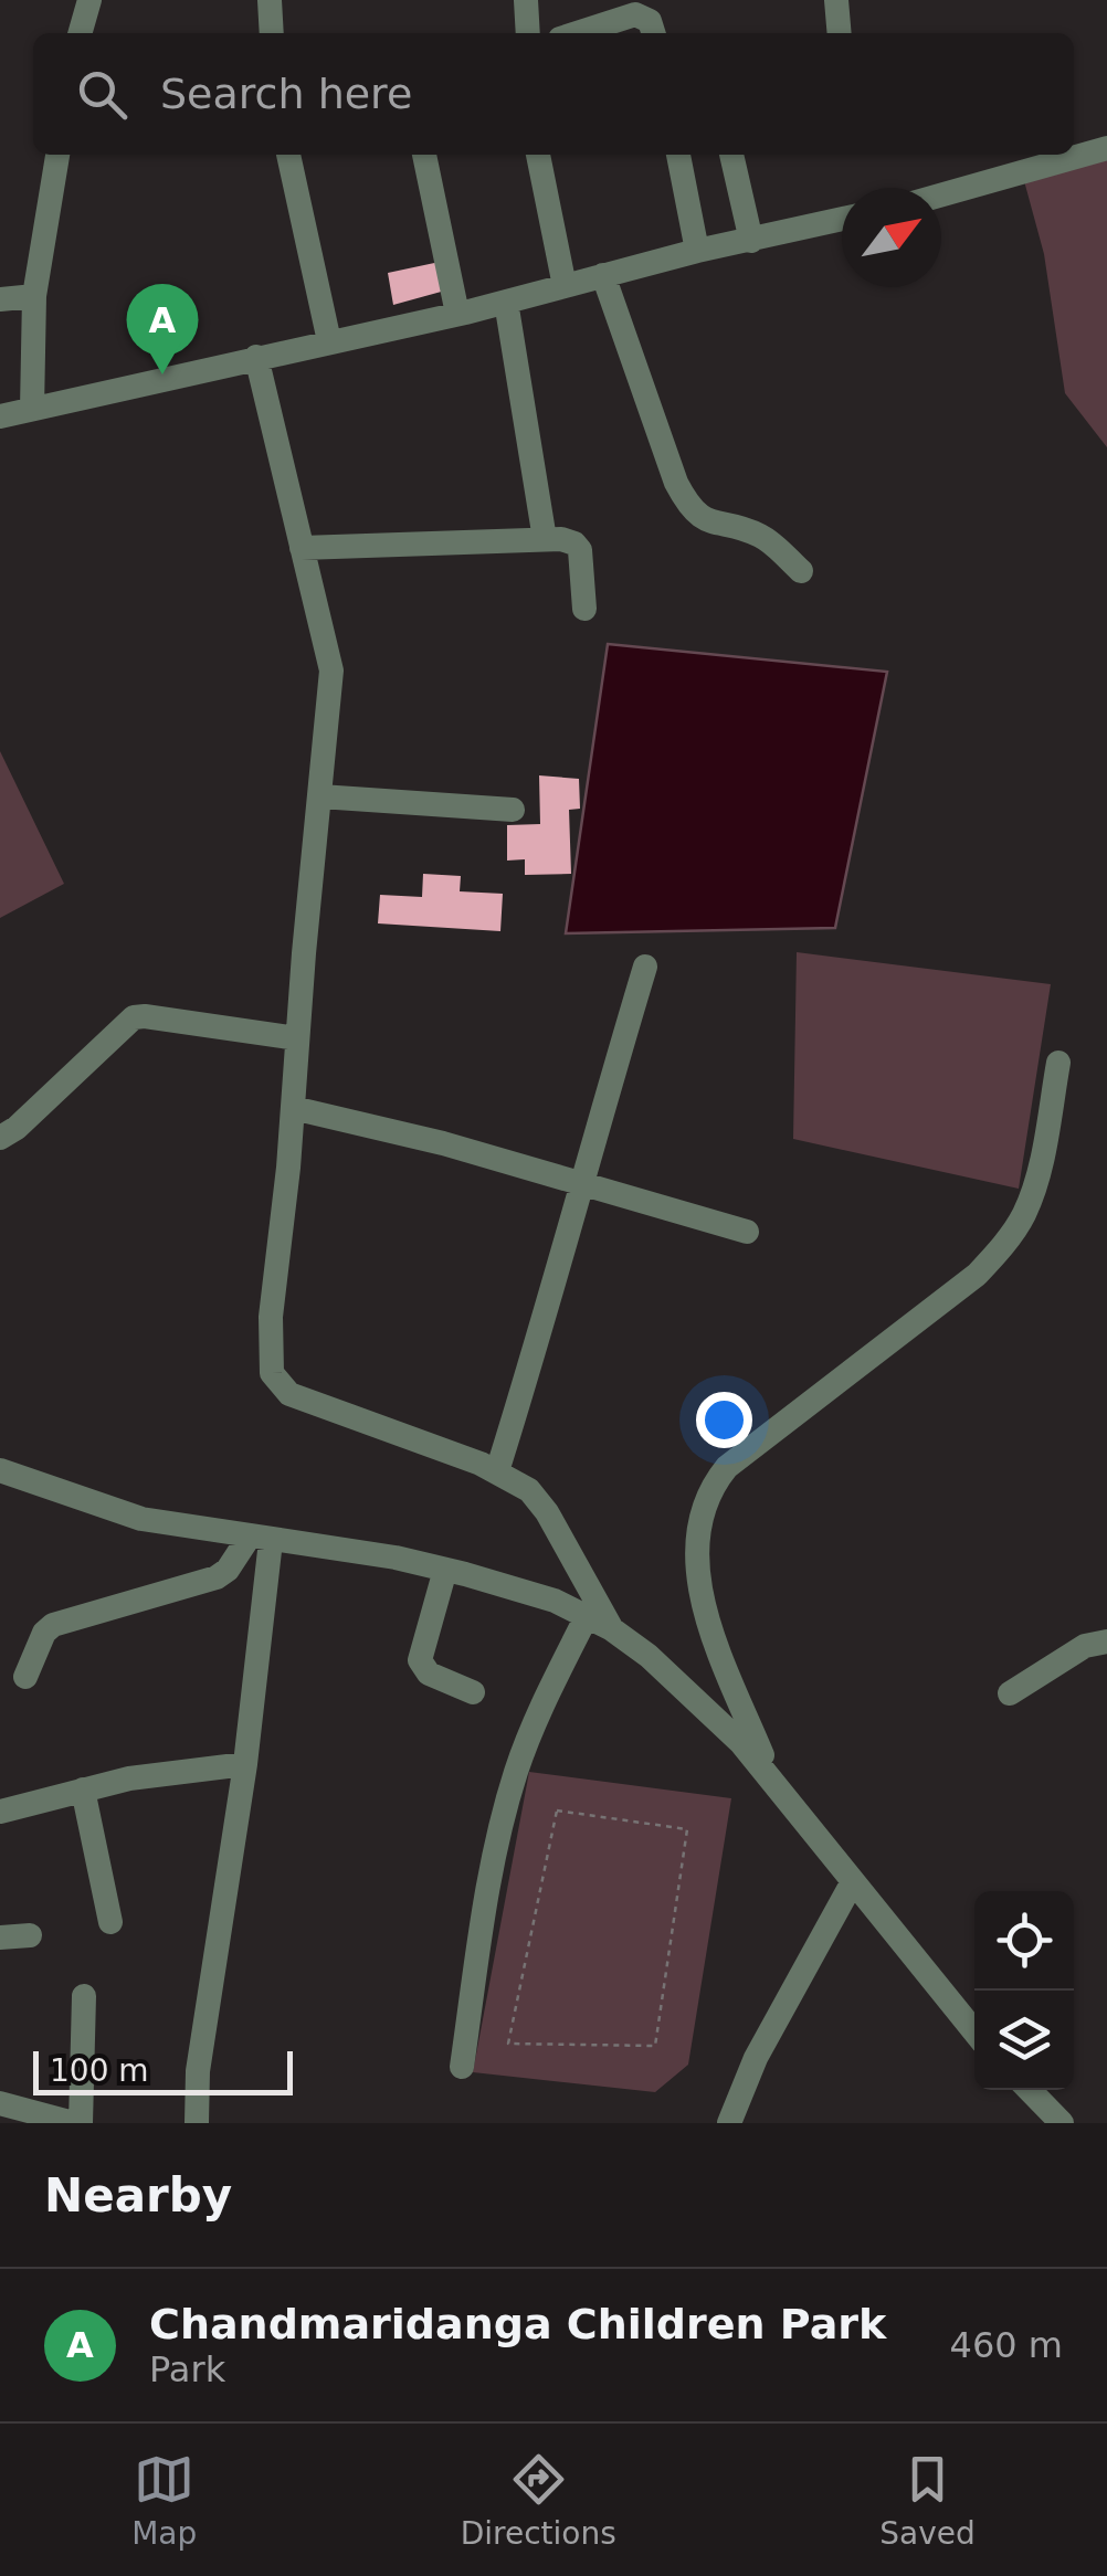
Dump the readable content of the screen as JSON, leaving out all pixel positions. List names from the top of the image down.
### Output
{
  "scale_bar": "100 m",
  "north": "top right",
  "page": {
    "search": "Search here",
    "pins": "A",
    "scale": "100 m",
    "heading": "Nearby",
    "list": [
      {
        "mark": "A",
        "name": "Chandmaridanga Children Park",
        "note": "Park",
        "value": "460 m"
      }
    ],
    "nav": ["Map", "Directions", "Saved"]
  }
}
